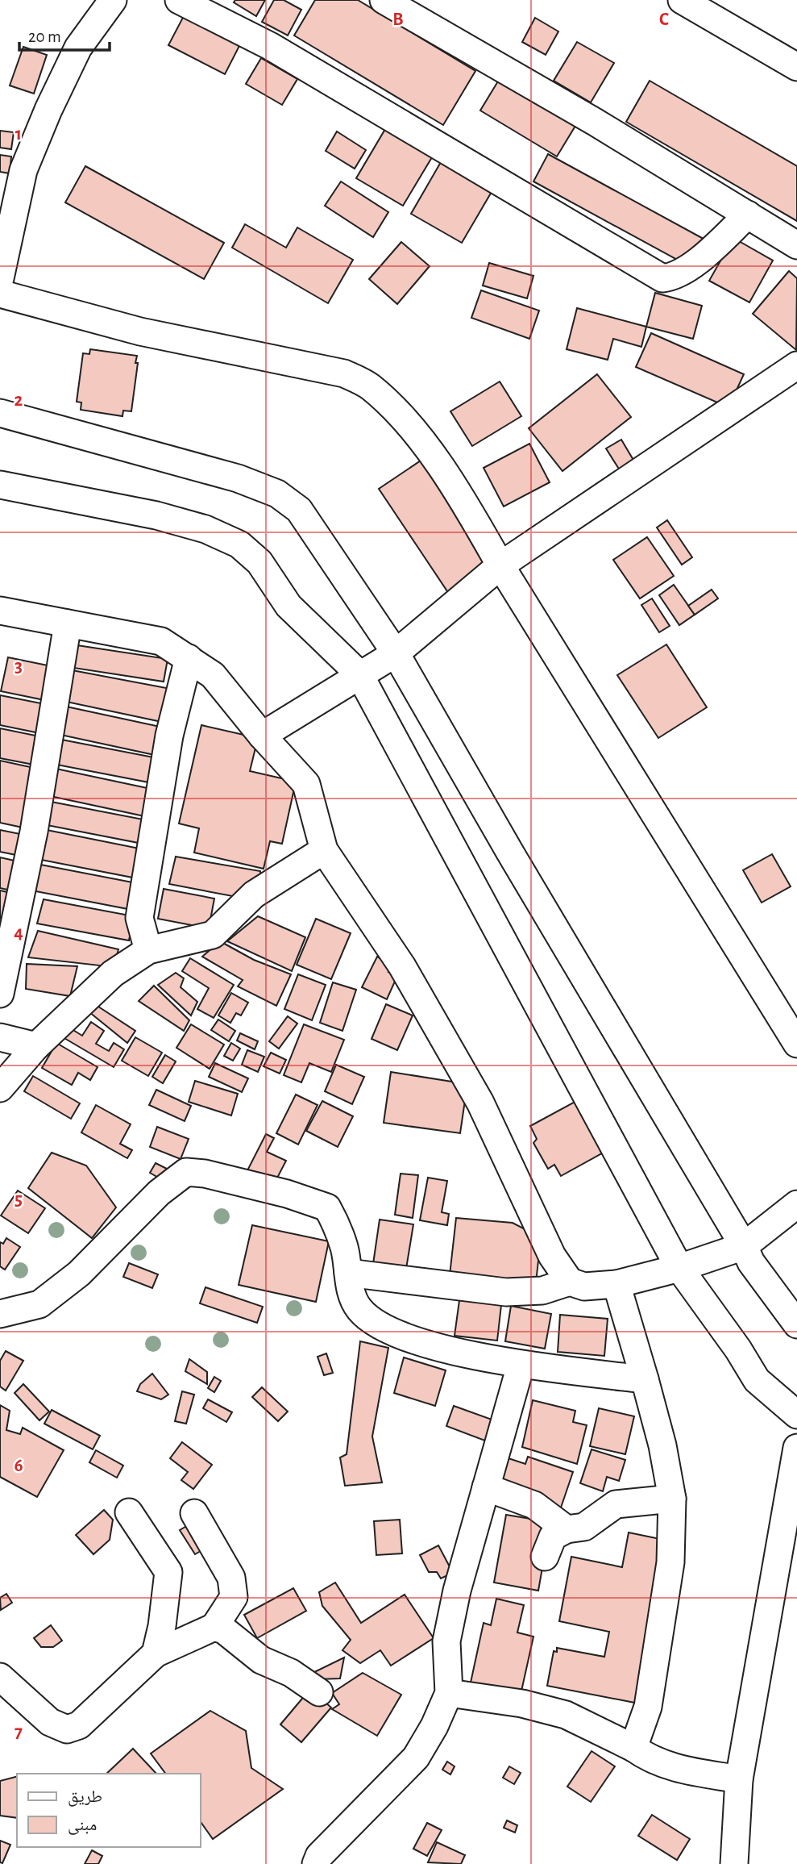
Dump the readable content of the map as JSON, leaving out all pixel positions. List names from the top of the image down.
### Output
{
  "legend": ["طريق", "مبنى"],
  "scale_bar": "20 m",
  "grid": {
    "columns": ["B", "C"],
    "rows": [
      "1",
      "2",
      "3",
      "4",
      "5",
      "6",
      "7"
    ]
  }
}
